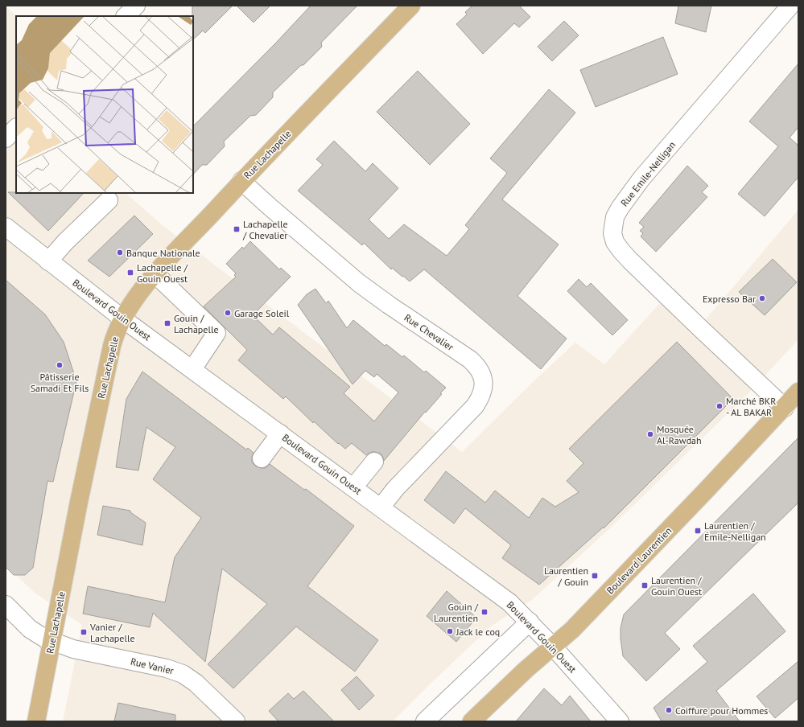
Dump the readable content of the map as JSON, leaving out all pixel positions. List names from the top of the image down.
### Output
{
  "streets": {
    "main road": ["Rue Lachapelle", "Boulevard Laurentien"],
    "street": [
      "Rue Emile-Nelligan",
      "Boulevard Gouin Ouest",
      "Rue Chevalier",
      "Rue Vanier"
    ]
  },
  "crossings": [
    ["Rue Lachapelle", "Boulevard Gouin Ouest"],
    ["Rue Lachapelle", "Rue Chevalier"],
    ["Rue Lachapelle", "Rue Vanier"],
    ["Rue Emile-Nelligan", "Boulevard Laurentien"],
    ["Boulevard Gouin Ouest", "Rue Chevalier"],
    ["Boulevard Gouin Ouest", "Boulevard Laurentien"]
  ],
  "places": {
    "transit": [
      "Lachapelle / Chevalier",
      "Lachapelle / Gouin Ouest",
      "Gouin / Lachapelle",
      "Laurentien / Émile-Nelligan",
      "Laurentien / Gouin",
      "Laurentien / Gouin Ouest",
      "Gouin / Laurentien",
      "Vanier / Lachapelle"
    ],
    "other": [
      "Banque Nationale",
      "Expresso Bar",
      "Garage Soleil",
      "Pâtisserie Samadi Et Fils",
      "Marché BKR - AL BAKAR",
      "Mosquée Al-Rawdah",
      "Jack le coq",
      "Coiffure pour Hommes"
    ]
  }
}
